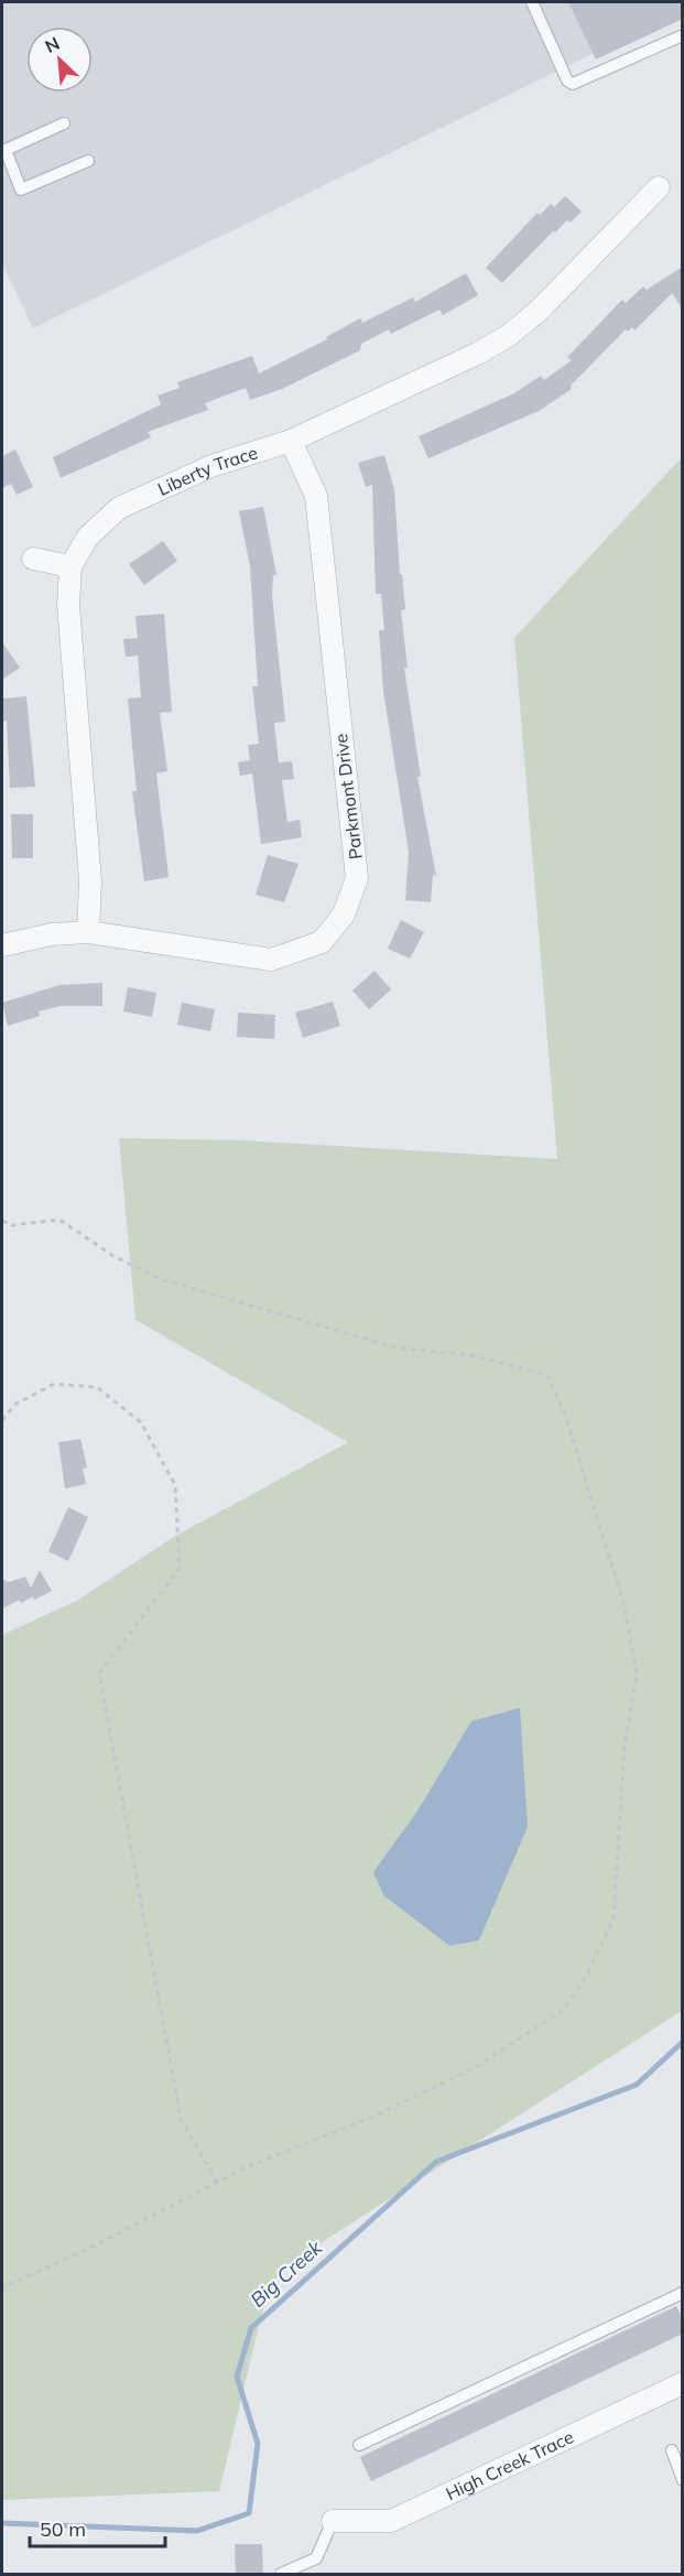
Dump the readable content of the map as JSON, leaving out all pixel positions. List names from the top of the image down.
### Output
{
  "streets": {
    "street": ["Liberty Trace", "Parkmont Drive", "High Creek Trace"]
  },
  "crossings": [
    ["Liberty Trace", "Parkmont Drive"]
  ],
  "water": ["Big Creek"],
  "scale_bar": "50 m",
  "north": "top left"
}
